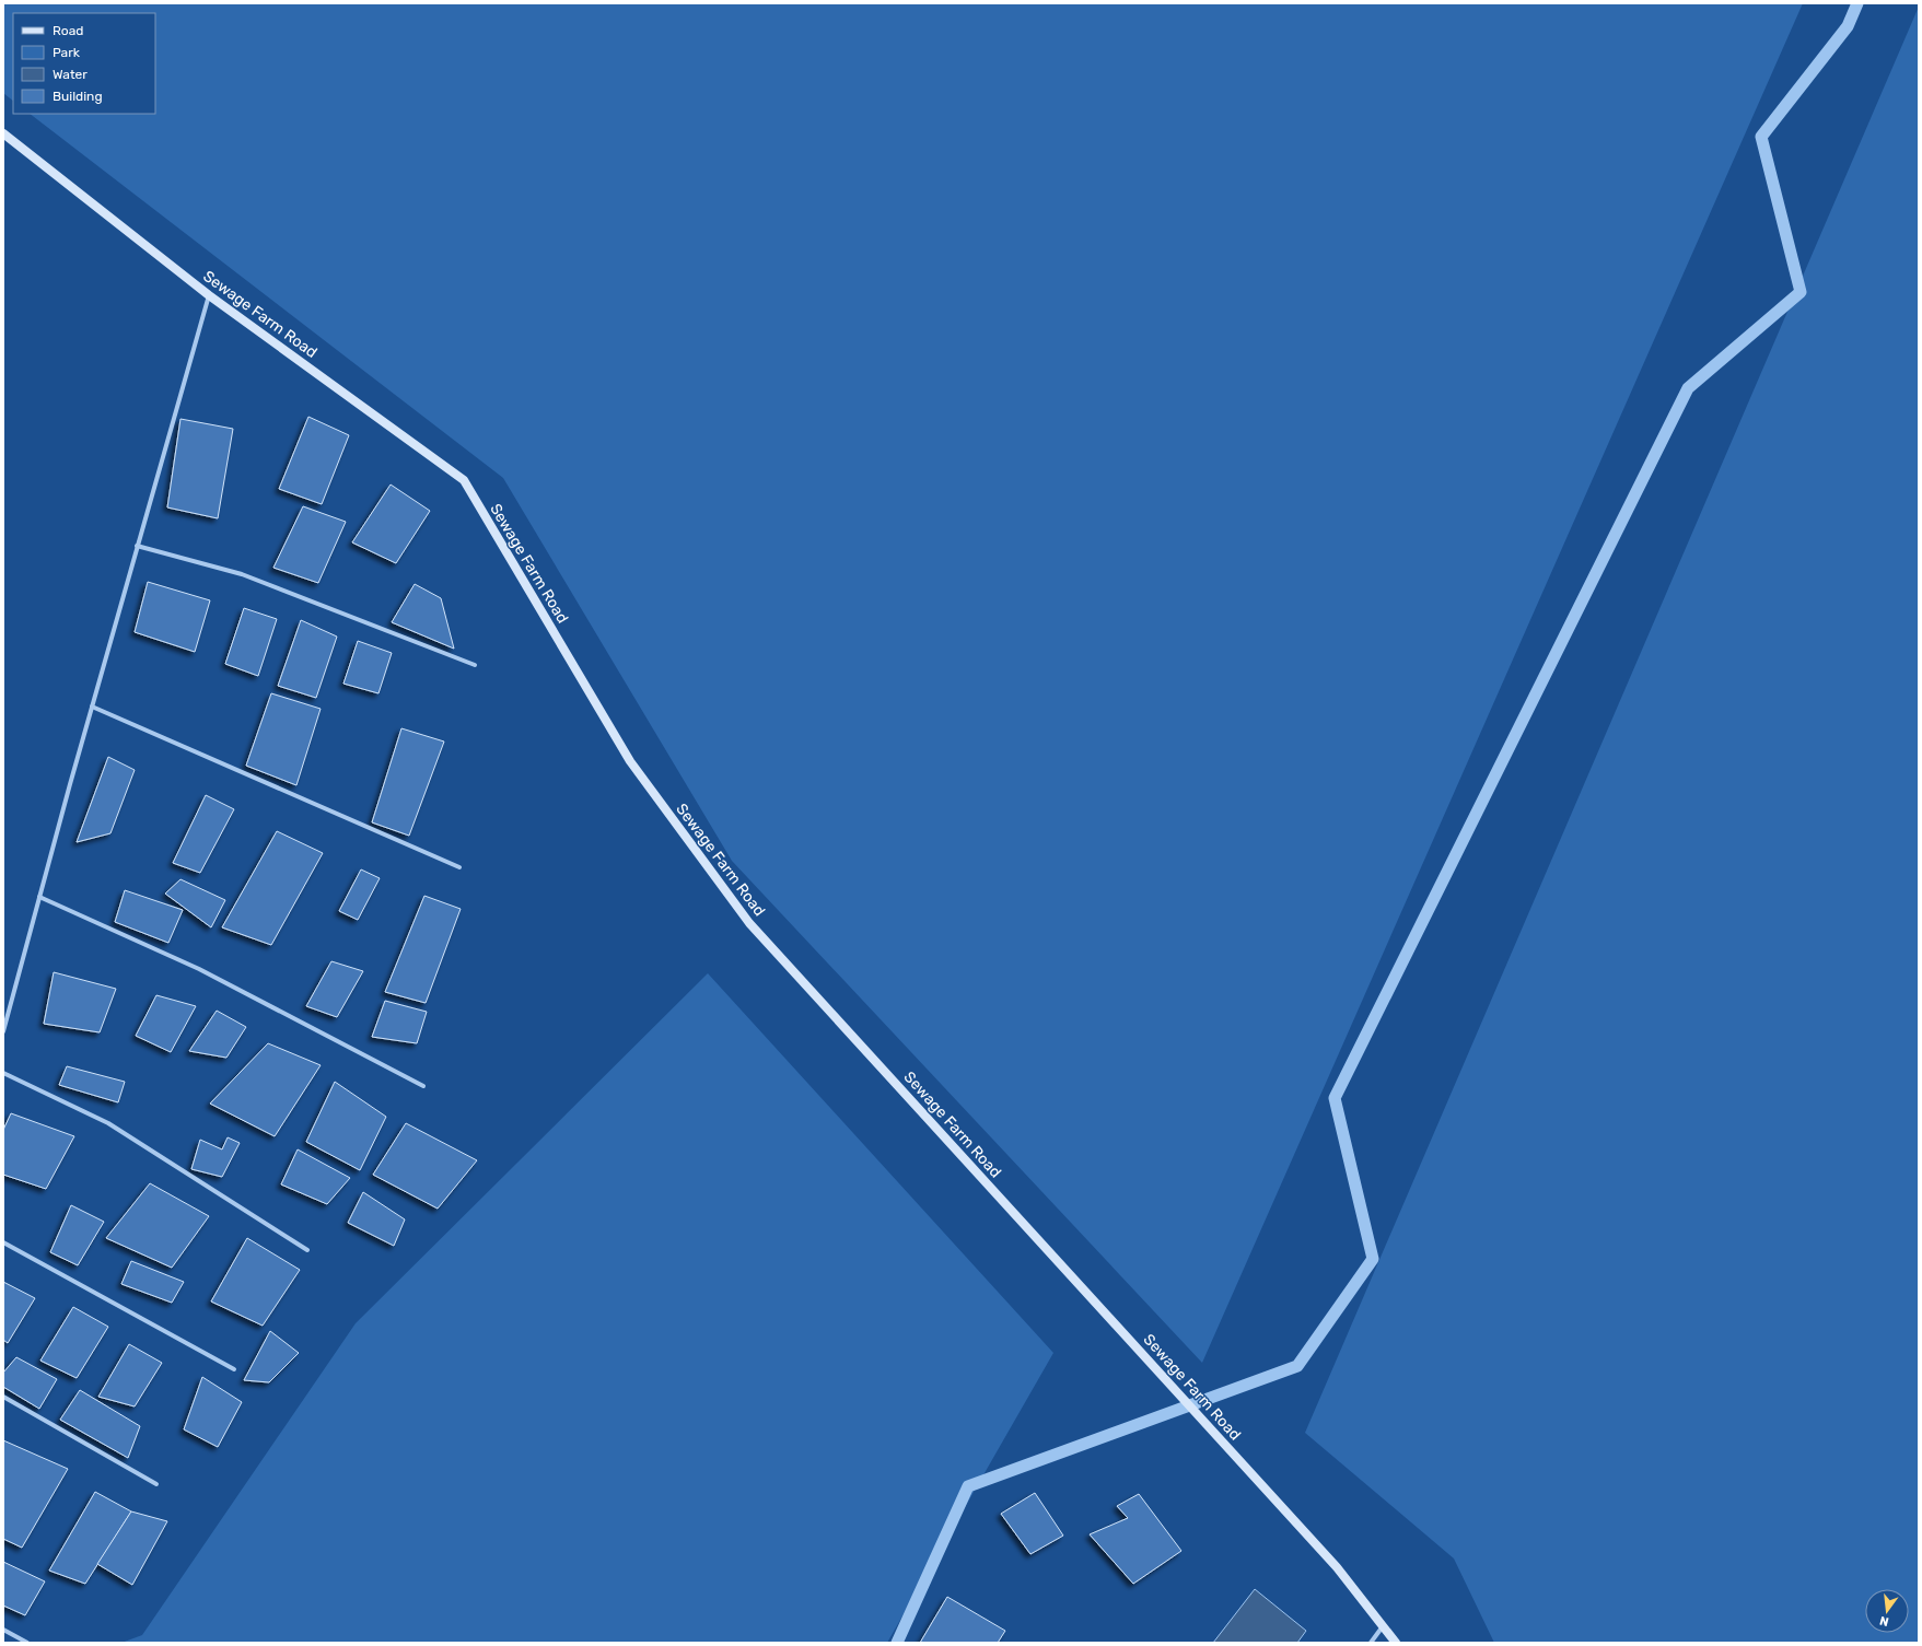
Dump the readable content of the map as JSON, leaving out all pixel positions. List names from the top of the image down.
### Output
{
  "streets": {
    "main road": ["Sewage Farm Road"]
  },
  "legend": [
    "Road",
    "Park",
    "Water",
    "Building"
  ],
  "north": "bottom"
}
